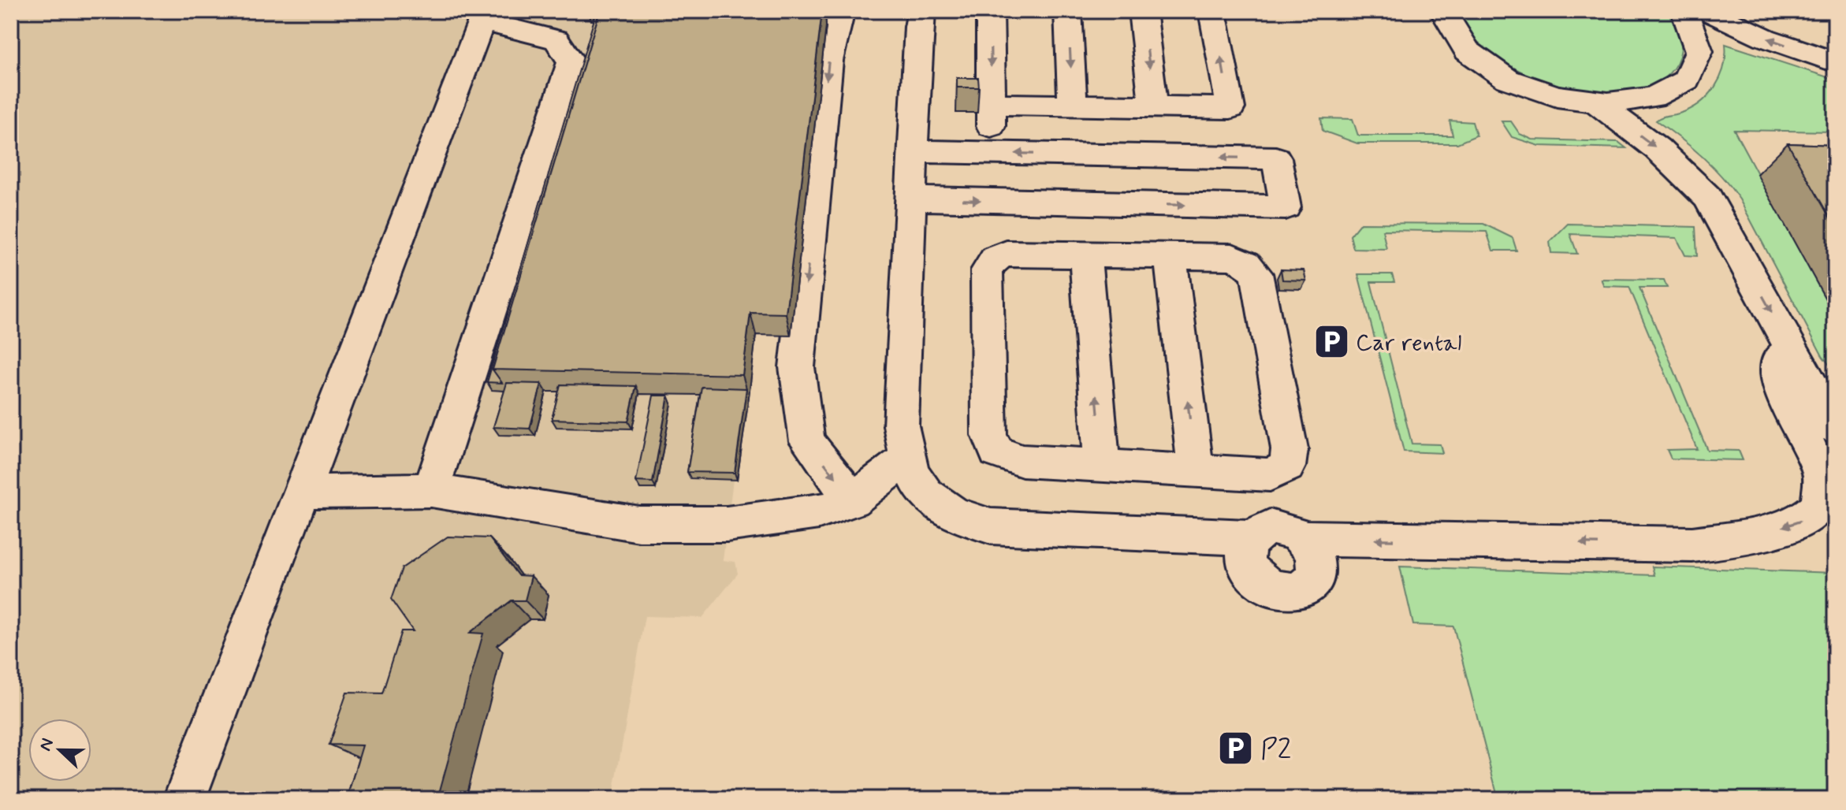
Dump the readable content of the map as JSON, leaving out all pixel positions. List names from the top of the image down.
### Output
{
  "places": {
    "parking": ["Car rental", "P2"]
  },
  "north": "left"
}
